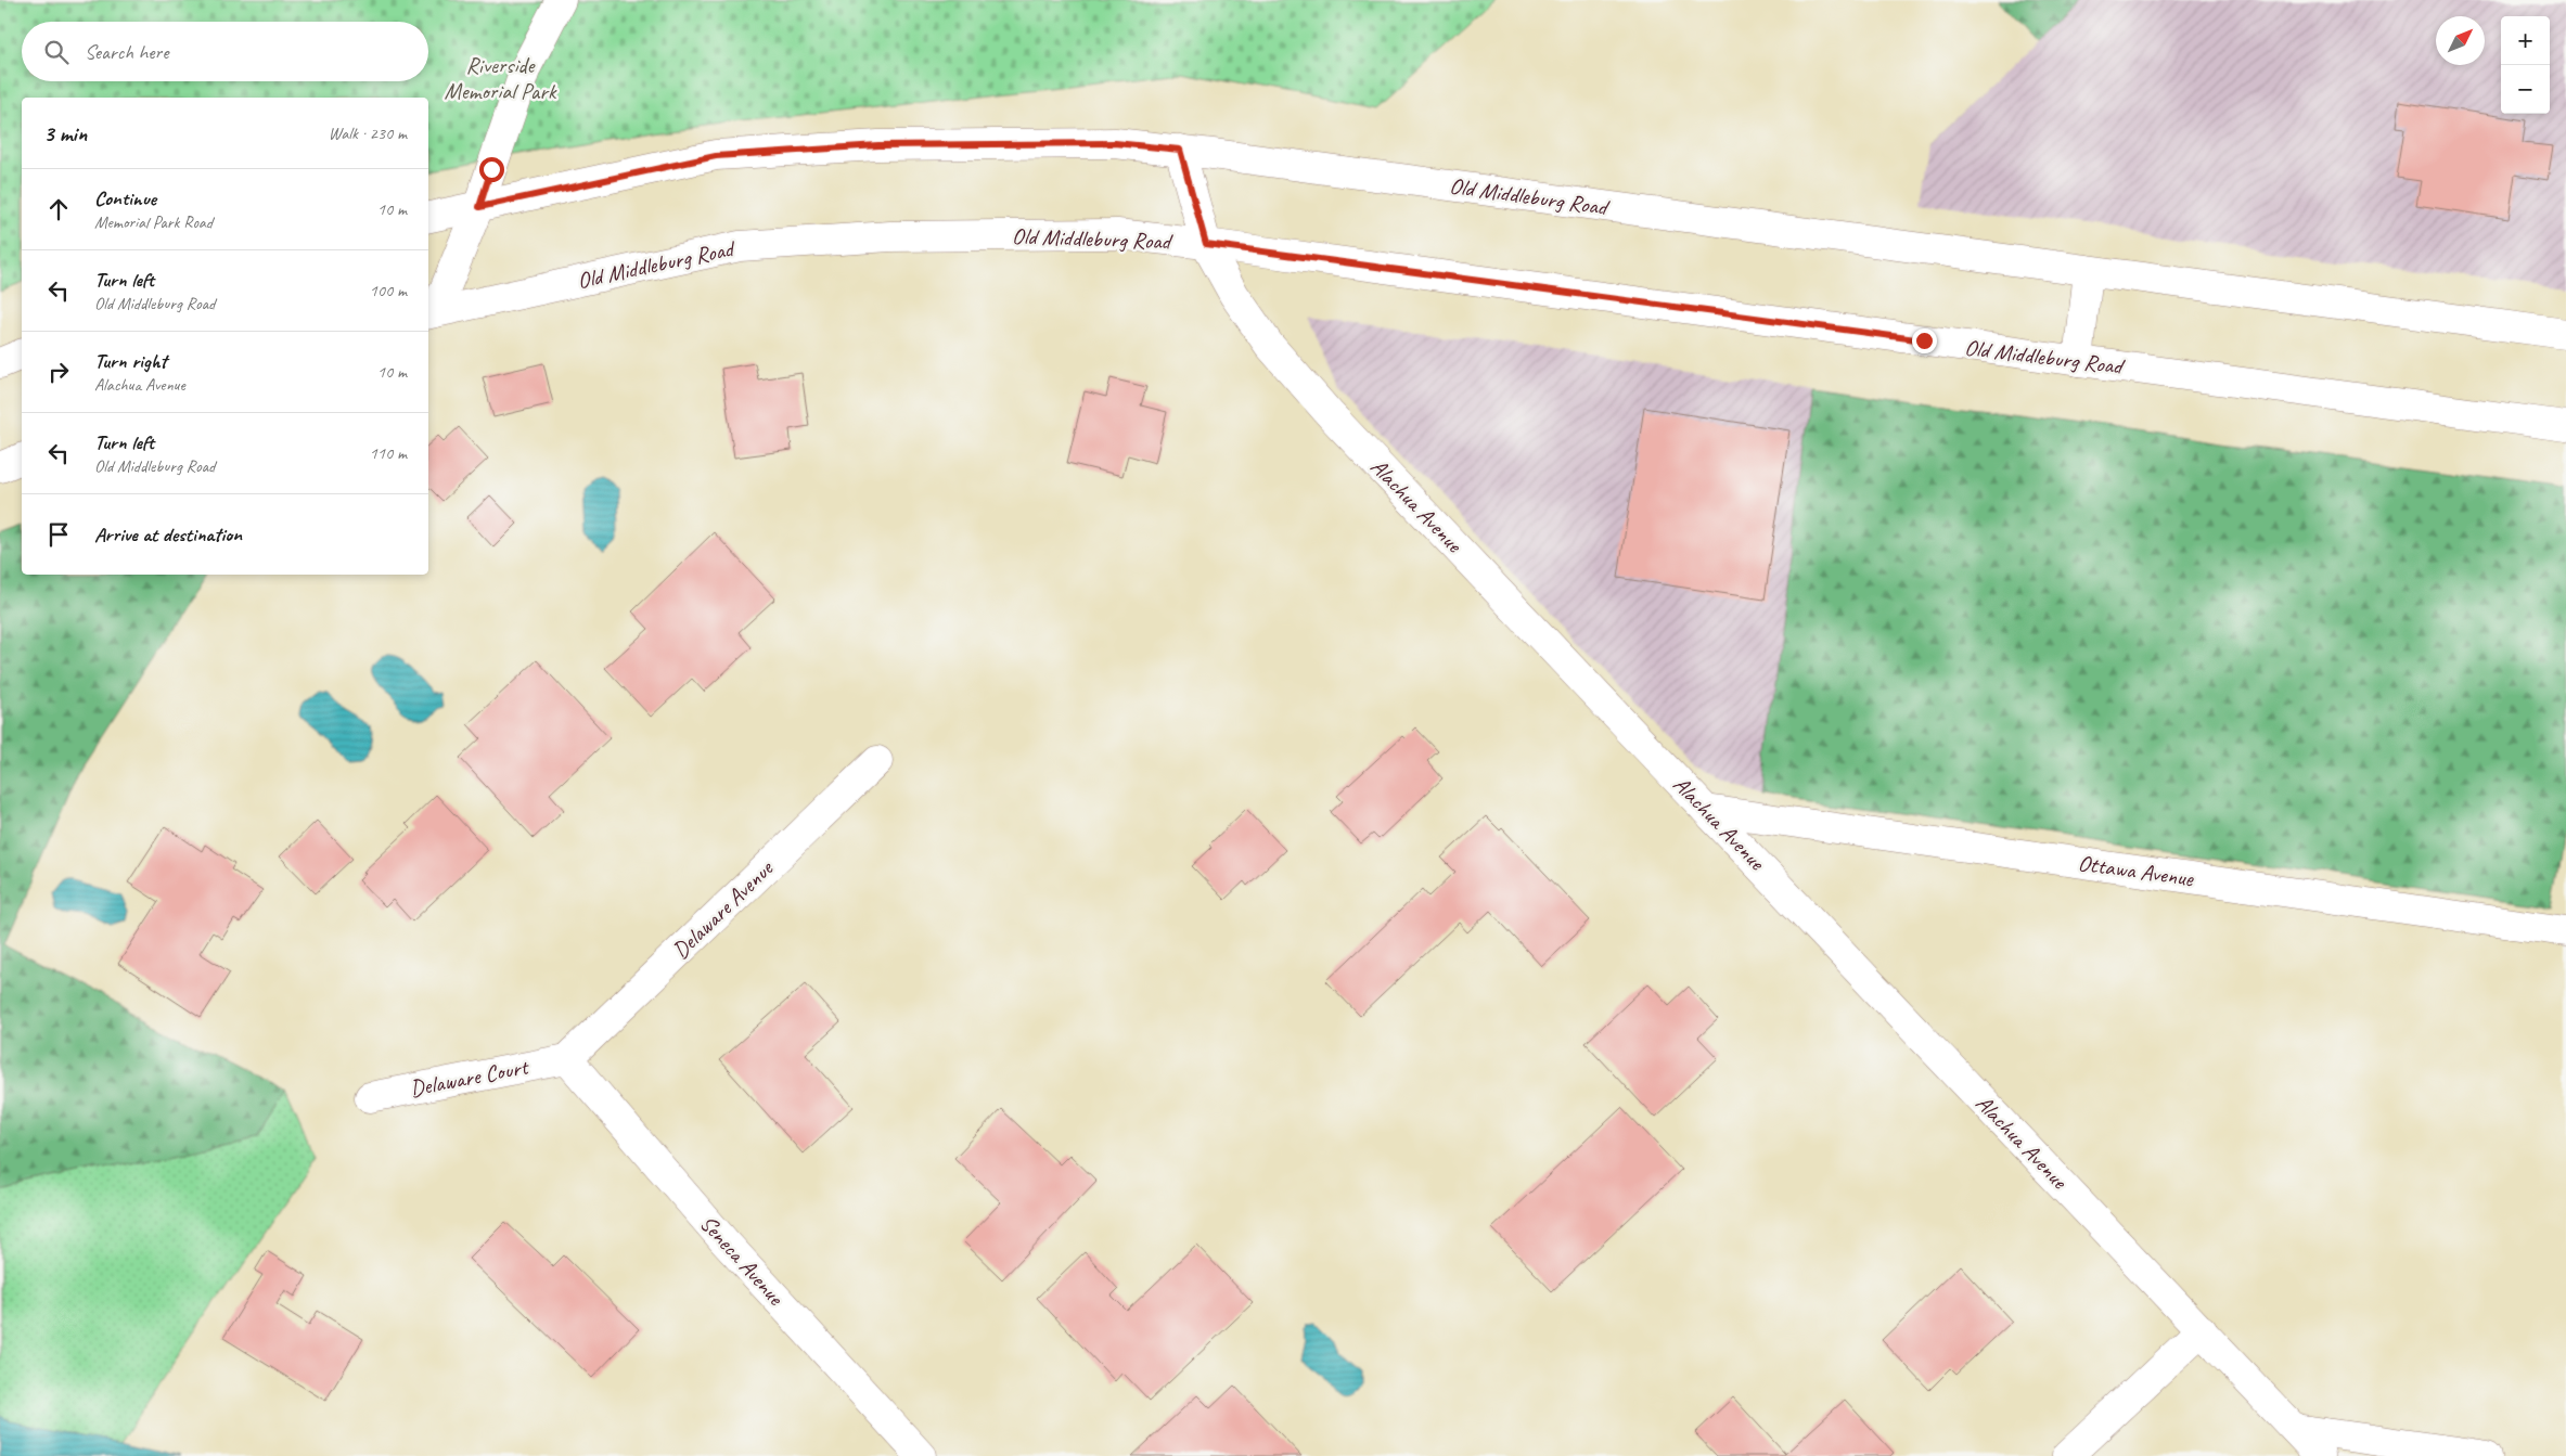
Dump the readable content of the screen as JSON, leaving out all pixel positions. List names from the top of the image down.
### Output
{
  "streets": {
    "street": [
      "Old Middleburg Road",
      "Alachua Avenue",
      "Ottawa Avenue",
      "Delaware Avenue",
      "Delaware Court",
      "Seneca Avenue"
    ]
  },
  "crossings": [
    ["Old Middleburg Road", "Alachua Avenue"],
    ["Alachua Avenue", "Ottawa Avenue"],
    ["Delaware Avenue", "Delaware Court"],
    ["Delaware Avenue", "Seneca Avenue"],
    ["Delaware Court", "Seneca Avenue"]
  ],
  "parks": ["Riverside Memorial Park"],
  "north": "top right",
  "page": {
    "map_buttons": ["+", "−"],
    "search": "Search here",
    "heading": ["3 min", "Walk · 230 m"],
    "list": [
      ["Continue", "Memorial Park Road", "10 m"],
      ["Turn left", "Old Middleburg Road", "100 m"],
      ["Turn right", "Alachua Avenue", "10 m"],
      ["Turn left", "Old Middleburg Road", "110 m"],
      "Arrive at destination"
    ]
  }
}
